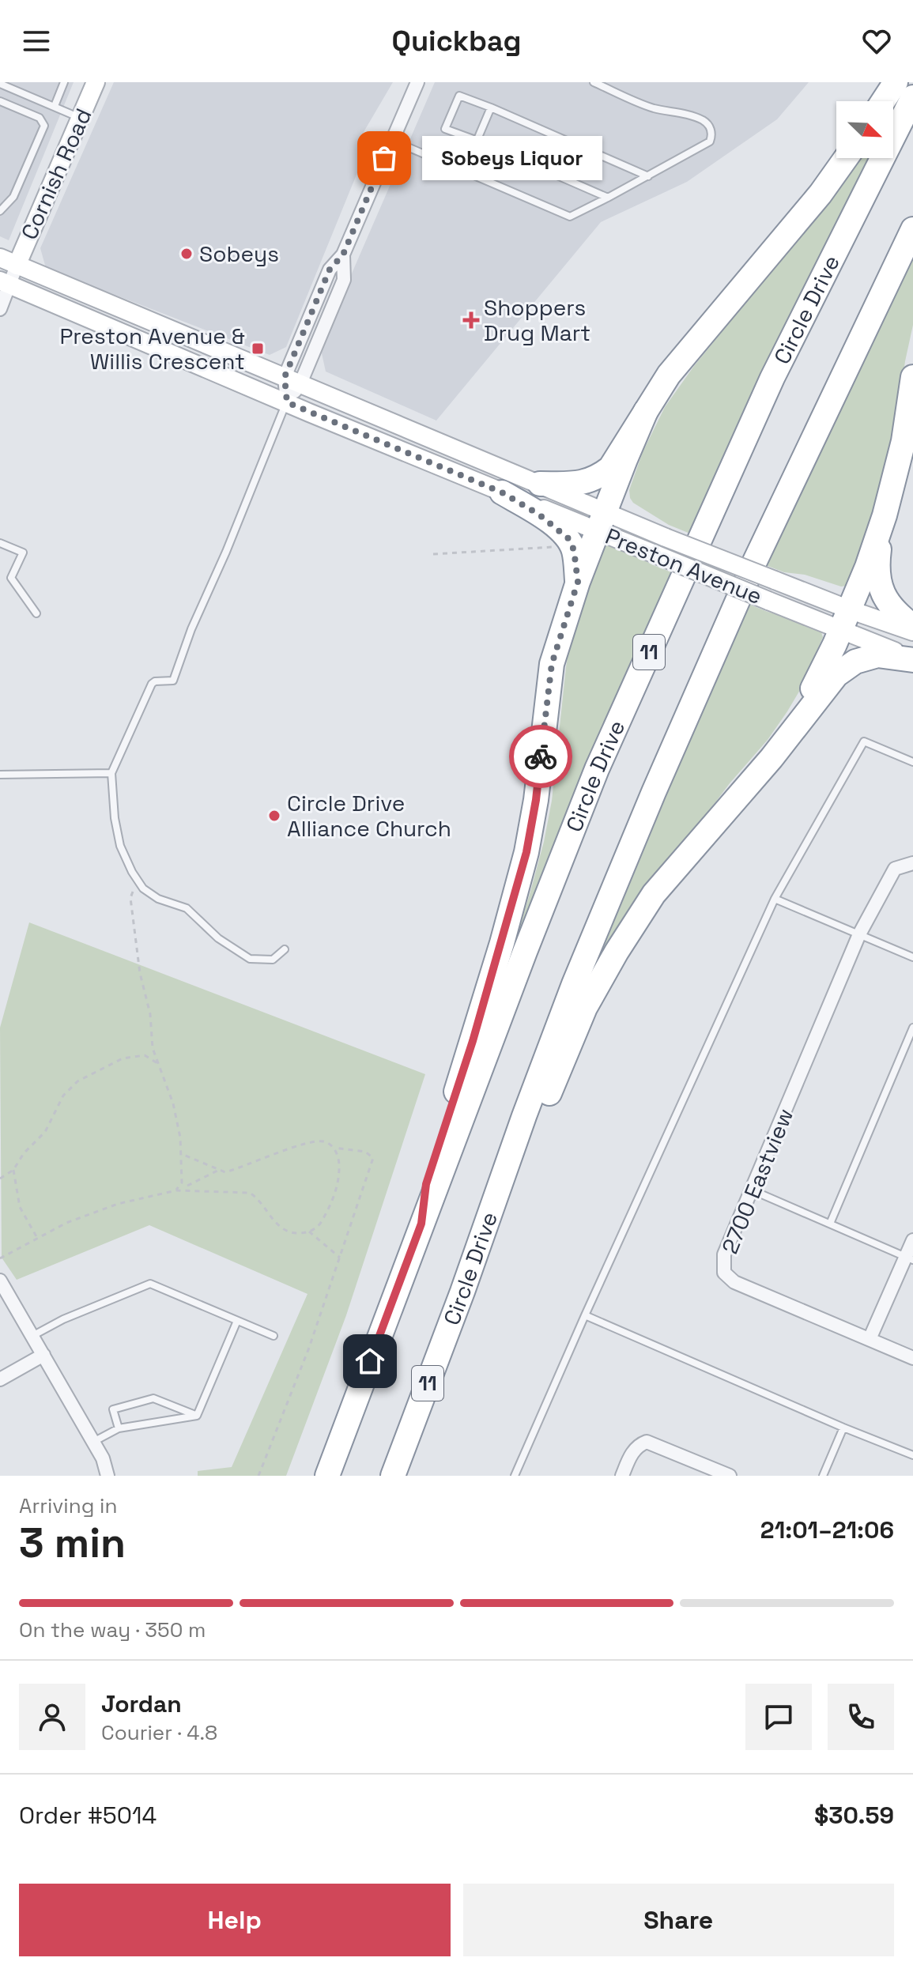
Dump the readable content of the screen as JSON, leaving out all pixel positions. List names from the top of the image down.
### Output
{
  "streets": {
    "highway": ["Circle Drive", "11"],
    "main road": ["Cornish Road", "Preston Avenue"],
    "street": ["2700 Eastview"]
  },
  "crossings": [
    ["Cornish Road", "Preston Avenue"]
  ],
  "places": {
    "other": ["Sobeys Liquor", "Sobeys", "Circle Drive Alliance Church"],
    "health": ["Shoppers Drug Mart"],
    "transit": ["Preston Avenue & Willis Crescent"]
  },
  "north": "bottom right",
  "page": {
    "header": "Quickbag",
    "bubble": "Sobeys Liquor",
    "heading": ["3 min", "Arriving in", "21:01–21:06"],
    "panel": [
      "Jordan",
      "Courier · 4.8",
      "Order #5014",
      "$30.59"
    ],
    "bar": "On the way · 350 m",
    "buttons": ["Help", "Share"]
  }
}
